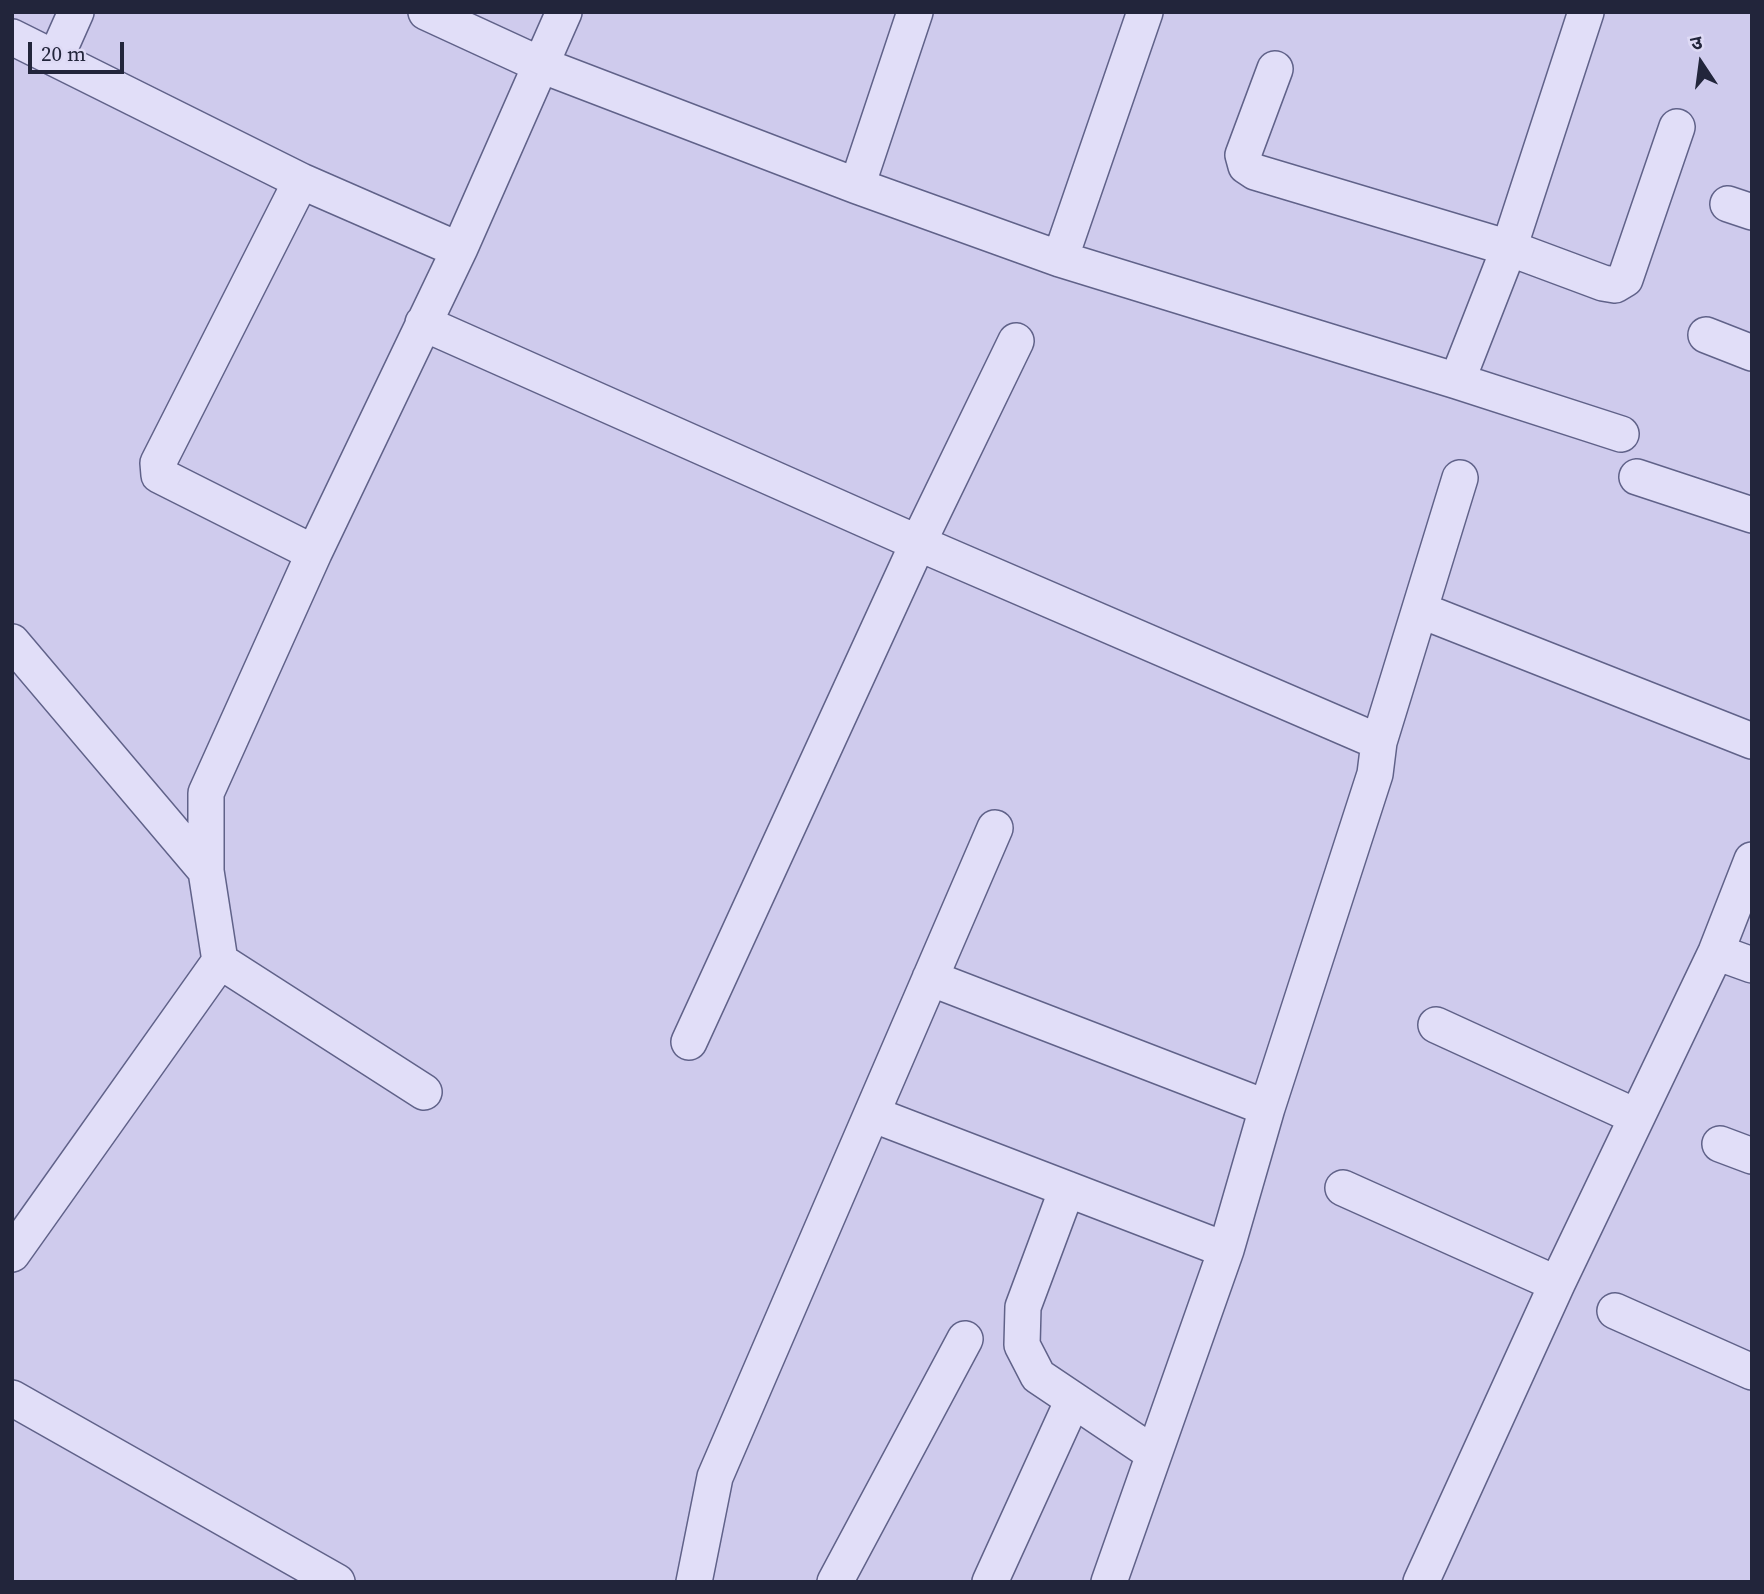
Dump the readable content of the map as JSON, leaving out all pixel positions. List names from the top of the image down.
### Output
{
  "scale_bar": "20 m",
  "north": "top"
}
